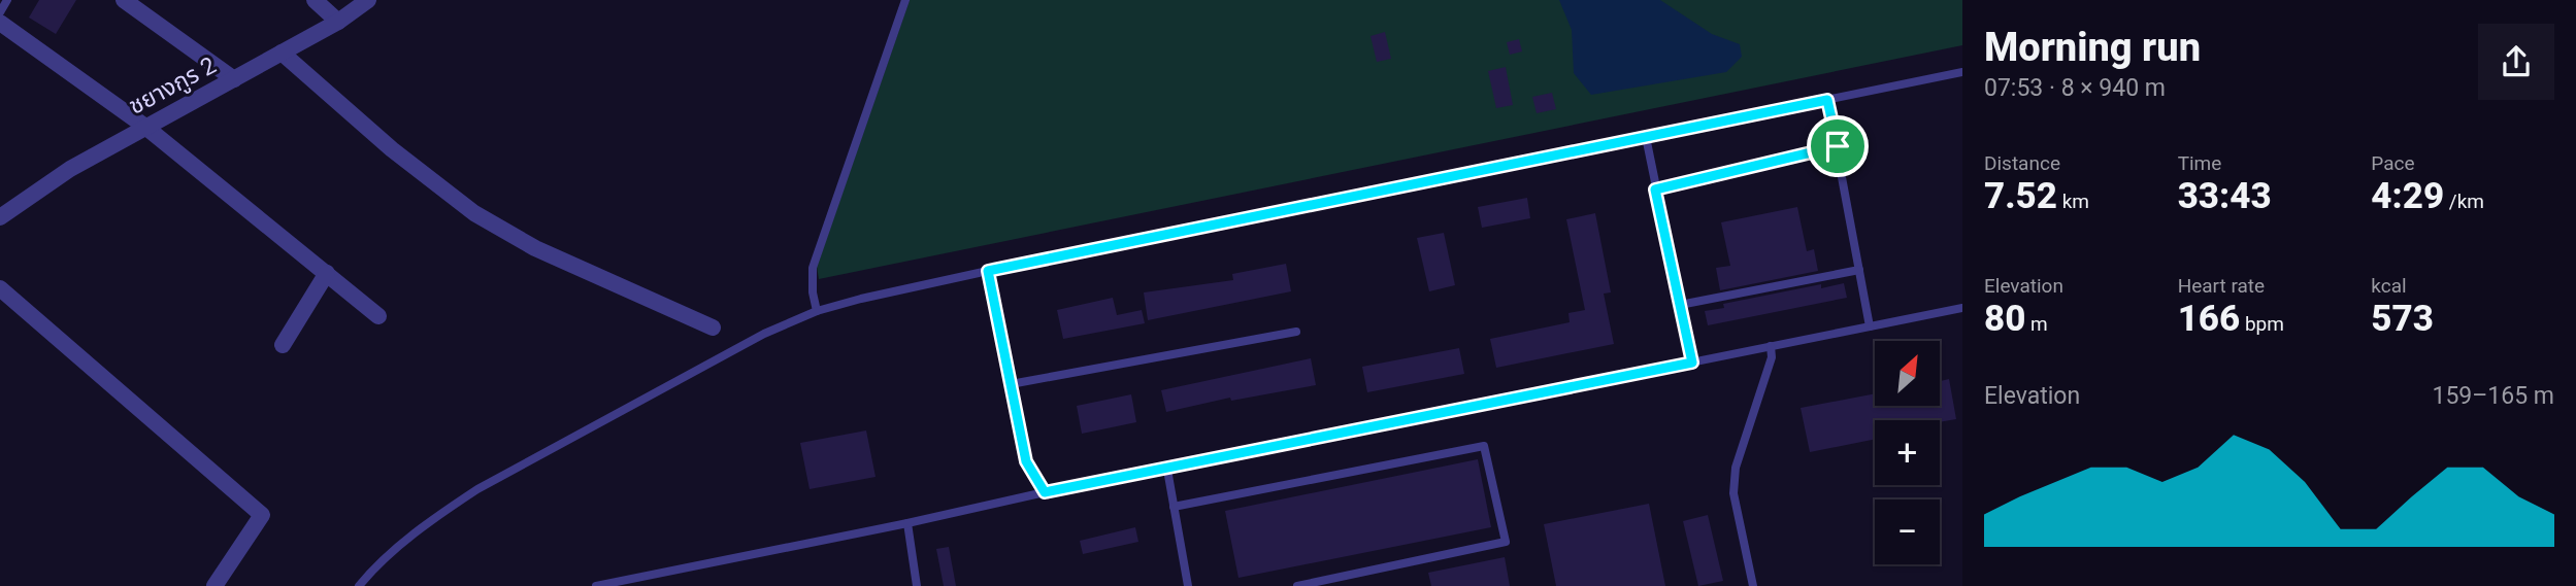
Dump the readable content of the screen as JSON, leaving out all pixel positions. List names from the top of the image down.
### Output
{
  "streets": {
    "street": ["ชยางกูร 2"]
  },
  "north": "top right",
  "page": {
    "heading": ["Morning run", "07:53 · 8 × 940 m"],
    "stats": [
      ["Distance", "7.52 km"],
      ["Time", "33:43"],
      ["Pace", "4:29 /km"],
      ["Elevation", "80 m"],
      ["Heart rate", "166 bpm"],
      ["kcal", "573"]
    ],
    "map_buttons": ["+", "−"],
    "chart": ["Elevation", "159–165 m"]
  }
}
